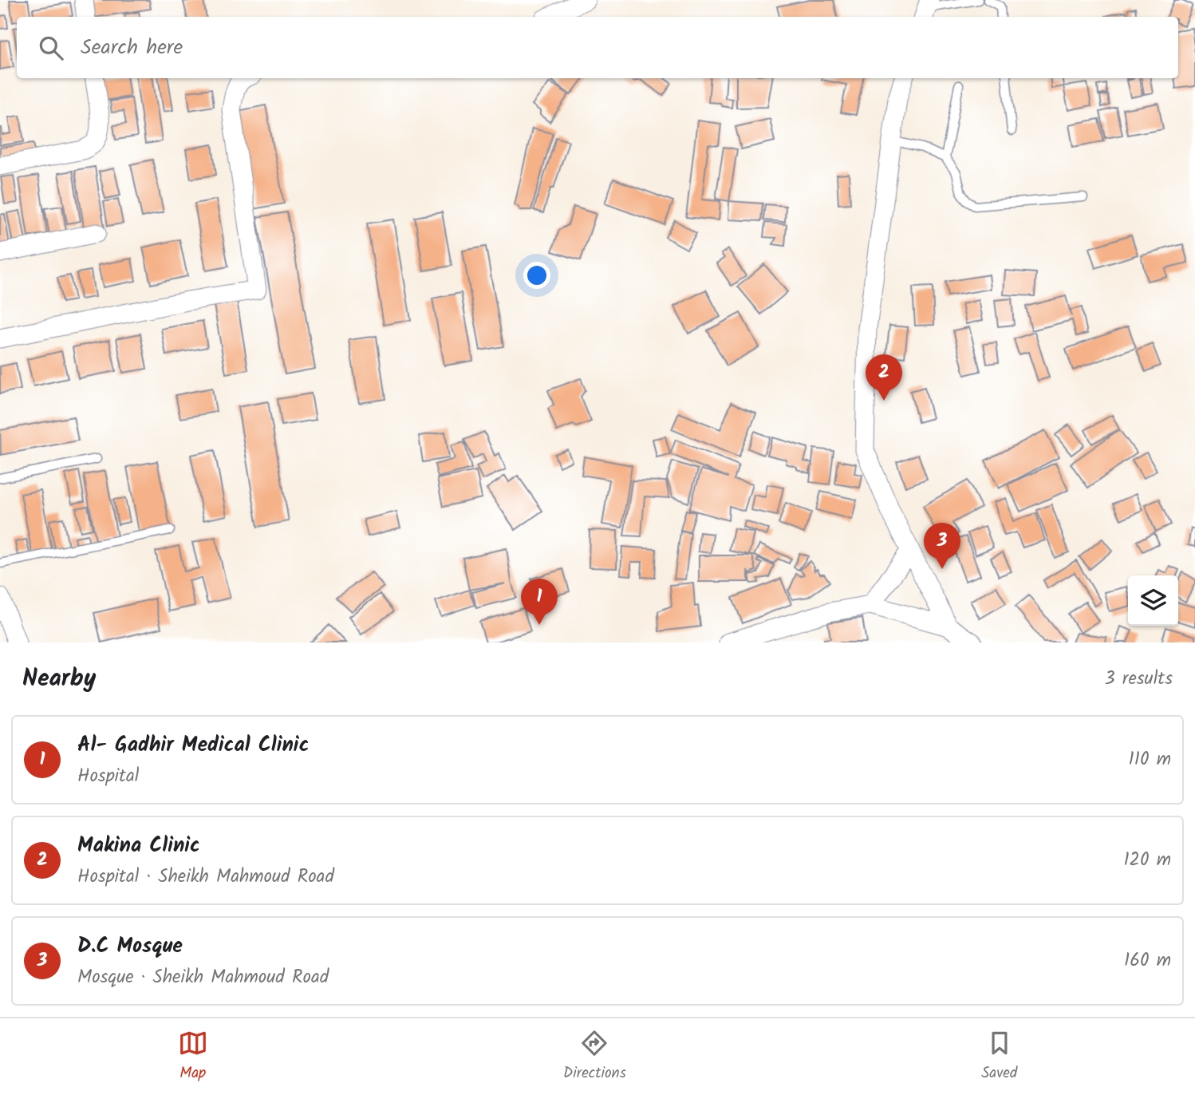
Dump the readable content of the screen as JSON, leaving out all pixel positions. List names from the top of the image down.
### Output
{
  "page": {
    "search": "Search here",
    "pins": ["2", "3", "1"],
    "heading": ["Nearby", "3 results"],
    "list": [
      {
        "mark": "1",
        "name": "Al- Gadhir Medical Clinic",
        "note": "Hospital",
        "value": "110 m"
      },
      {
        "mark": "2",
        "name": "Makina Clinic",
        "note": "Hospital · Sheikh Mahmoud Road",
        "value": "120 m"
      },
      {
        "mark": "3",
        "name": "D.C Mosque",
        "note": "Mosque · Sheikh Mahmoud Road",
        "value": "160 m"
      }
    ],
    "nav": ["Map", "Directions", "Saved"]
  }
}
